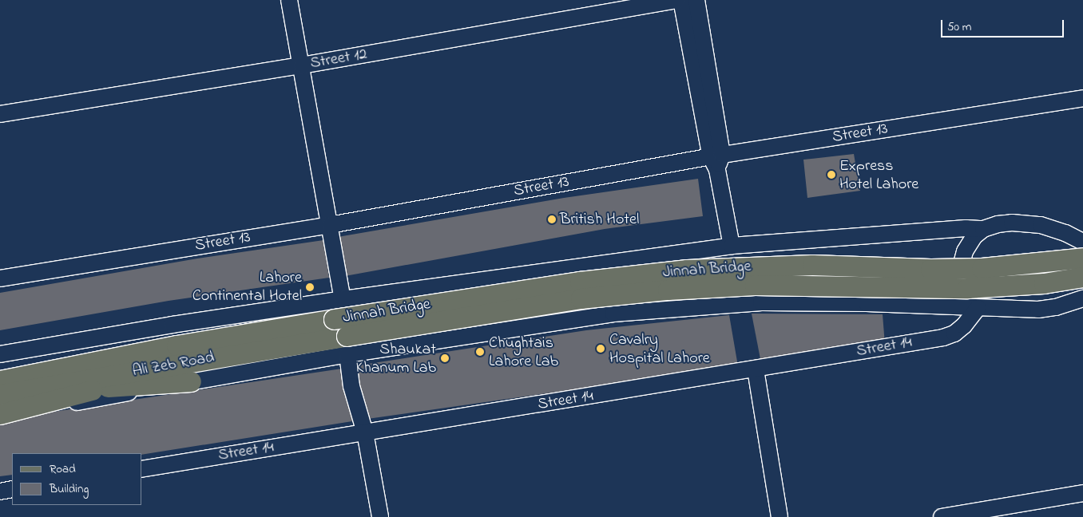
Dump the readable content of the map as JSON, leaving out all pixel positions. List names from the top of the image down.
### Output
{
  "streets": {
    "main road": ["Jinnah Bridge", "Ali Zeb Road"],
    "street": ["Street 12", "Street 13", "Street 14"]
  },
  "crossings": [
    ["Jinnah Bridge", "Ali Zeb Road"]
  ],
  "places": [
    "Express Hotel Lahore",
    "British Hotel",
    "Lahore Continental Hotel",
    "Cavalry Hospital Lahore",
    "Chughtais Lahore Lab",
    "Shaukat Khanum Lab"
  ],
  "legend": ["Road", "Building"],
  "scale_bar": "50 m"
}
